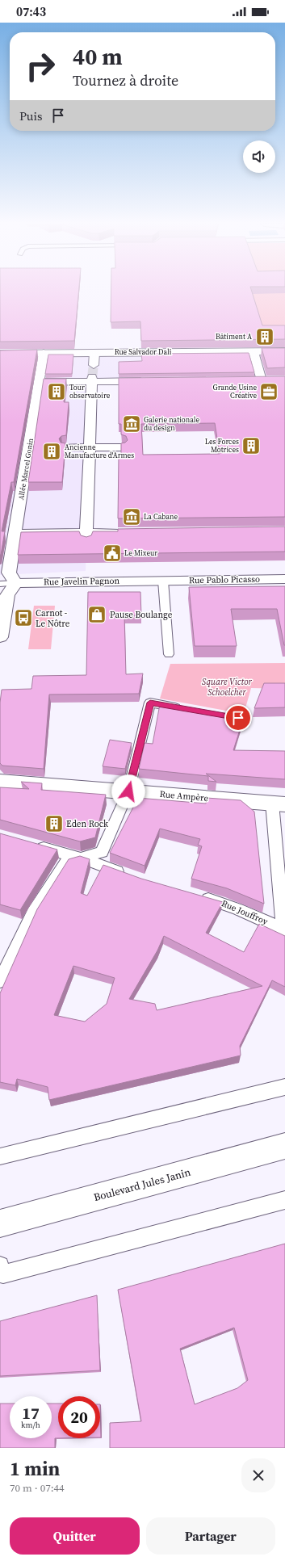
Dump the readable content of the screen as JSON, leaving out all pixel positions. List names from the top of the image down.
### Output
{
  "streets": {
    "street": [
      "Rue Salvador Dali",
      "Allée Marcel Gonin",
      "Rue Pablo Picasso",
      "Rue Javelin Pagnon",
      "Rue Ampère",
      "Boulevard Jules Janin"
    ],
    "lane": ["Rue Jouffroy"]
  },
  "crossings": [
    ["Rue Salvador Dali", "Allée Marcel Gonin"],
    ["Allée Marcel Gonin", "Rue Javelin Pagnon"],
    ["Rue Pablo Picasso", "Rue Javelin Pagnon"],
    ["Rue Ampère", "Rue Jouffroy"]
  ],
  "parks": ["Square Victor Schoelcher"],
  "places": {
    "building": [
      "Bâtiment A",
      "Tour observatoire",
      "Les Forces Motrices",
      "Ancienne Manufacture d'Armes",
      "Eden Rock"
    ],
    "office": ["Grande Usine Créative"],
    "museum": ["Galerie nationale du design", "La Cabane"],
    "public building": ["Le Mixeur"],
    "shop": ["Pause Boulange"],
    "bus stop": ["Carnot - Le Nôtre"]
  },
  "page": {
    "status": "07:43",
    "turn": ["40 m", "Tournez à droite"],
    "then": "Puis",
    "speed": "17 km/h",
    "limit": "20",
    "heading": ["1 min", "70 m · 07:44"],
    "buttons": ["Quitter", "Partager"]
  }
}
